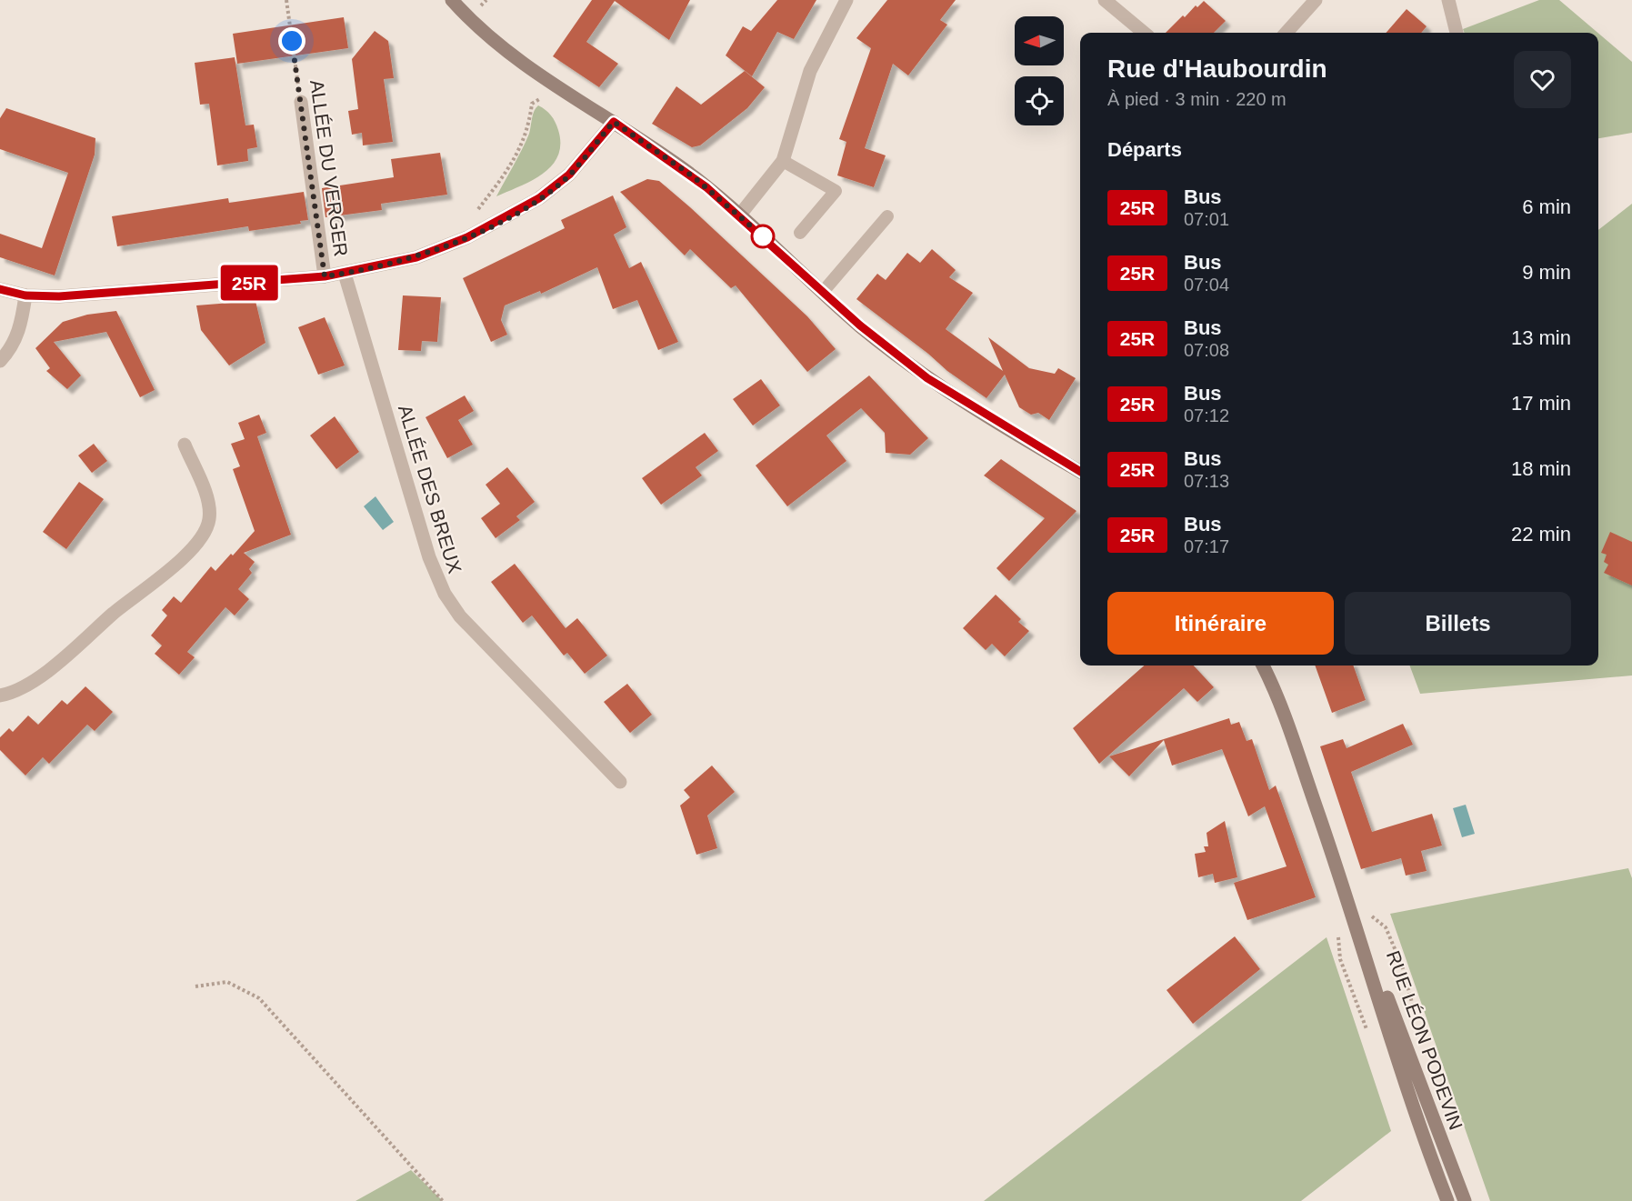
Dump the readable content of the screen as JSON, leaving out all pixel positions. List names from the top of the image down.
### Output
{
  "streets": {
    "main road": ["RUE LÉON PODEVIN"],
    "street": ["ALLÉE DU VERGER", "ALLÉE DES BREUX"]
  },
  "lines": ["bus line 25R"],
  "north": "left",
  "page": {
    "on_map": "25R",
    "heading": [
      ["Rue d'Haubourdin", "À pied · 3 min · 220 m"],
      "Départs"
    ],
    "list": [
      {
        "mark": "25R",
        "name": "Bus",
        "note": "07:01",
        "value": "6 min"
      },
      {
        "mark": "25R",
        "name": "Bus",
        "note": "07:04",
        "value": "9 min"
      },
      {
        "mark": "25R",
        "name": "Bus",
        "note": "07:08",
        "value": "13 min"
      },
      {
        "mark": "25R",
        "name": "Bus",
        "note": "07:12",
        "value": "17 min"
      },
      {
        "mark": "25R",
        "name": "Bus",
        "note": "07:13",
        "value": "18 min"
      },
      {
        "mark": "25R",
        "name": "Bus",
        "note": "07:17",
        "value": "22 min"
      }
    ],
    "buttons": ["Itinéraire", "Billets"]
  }
}
